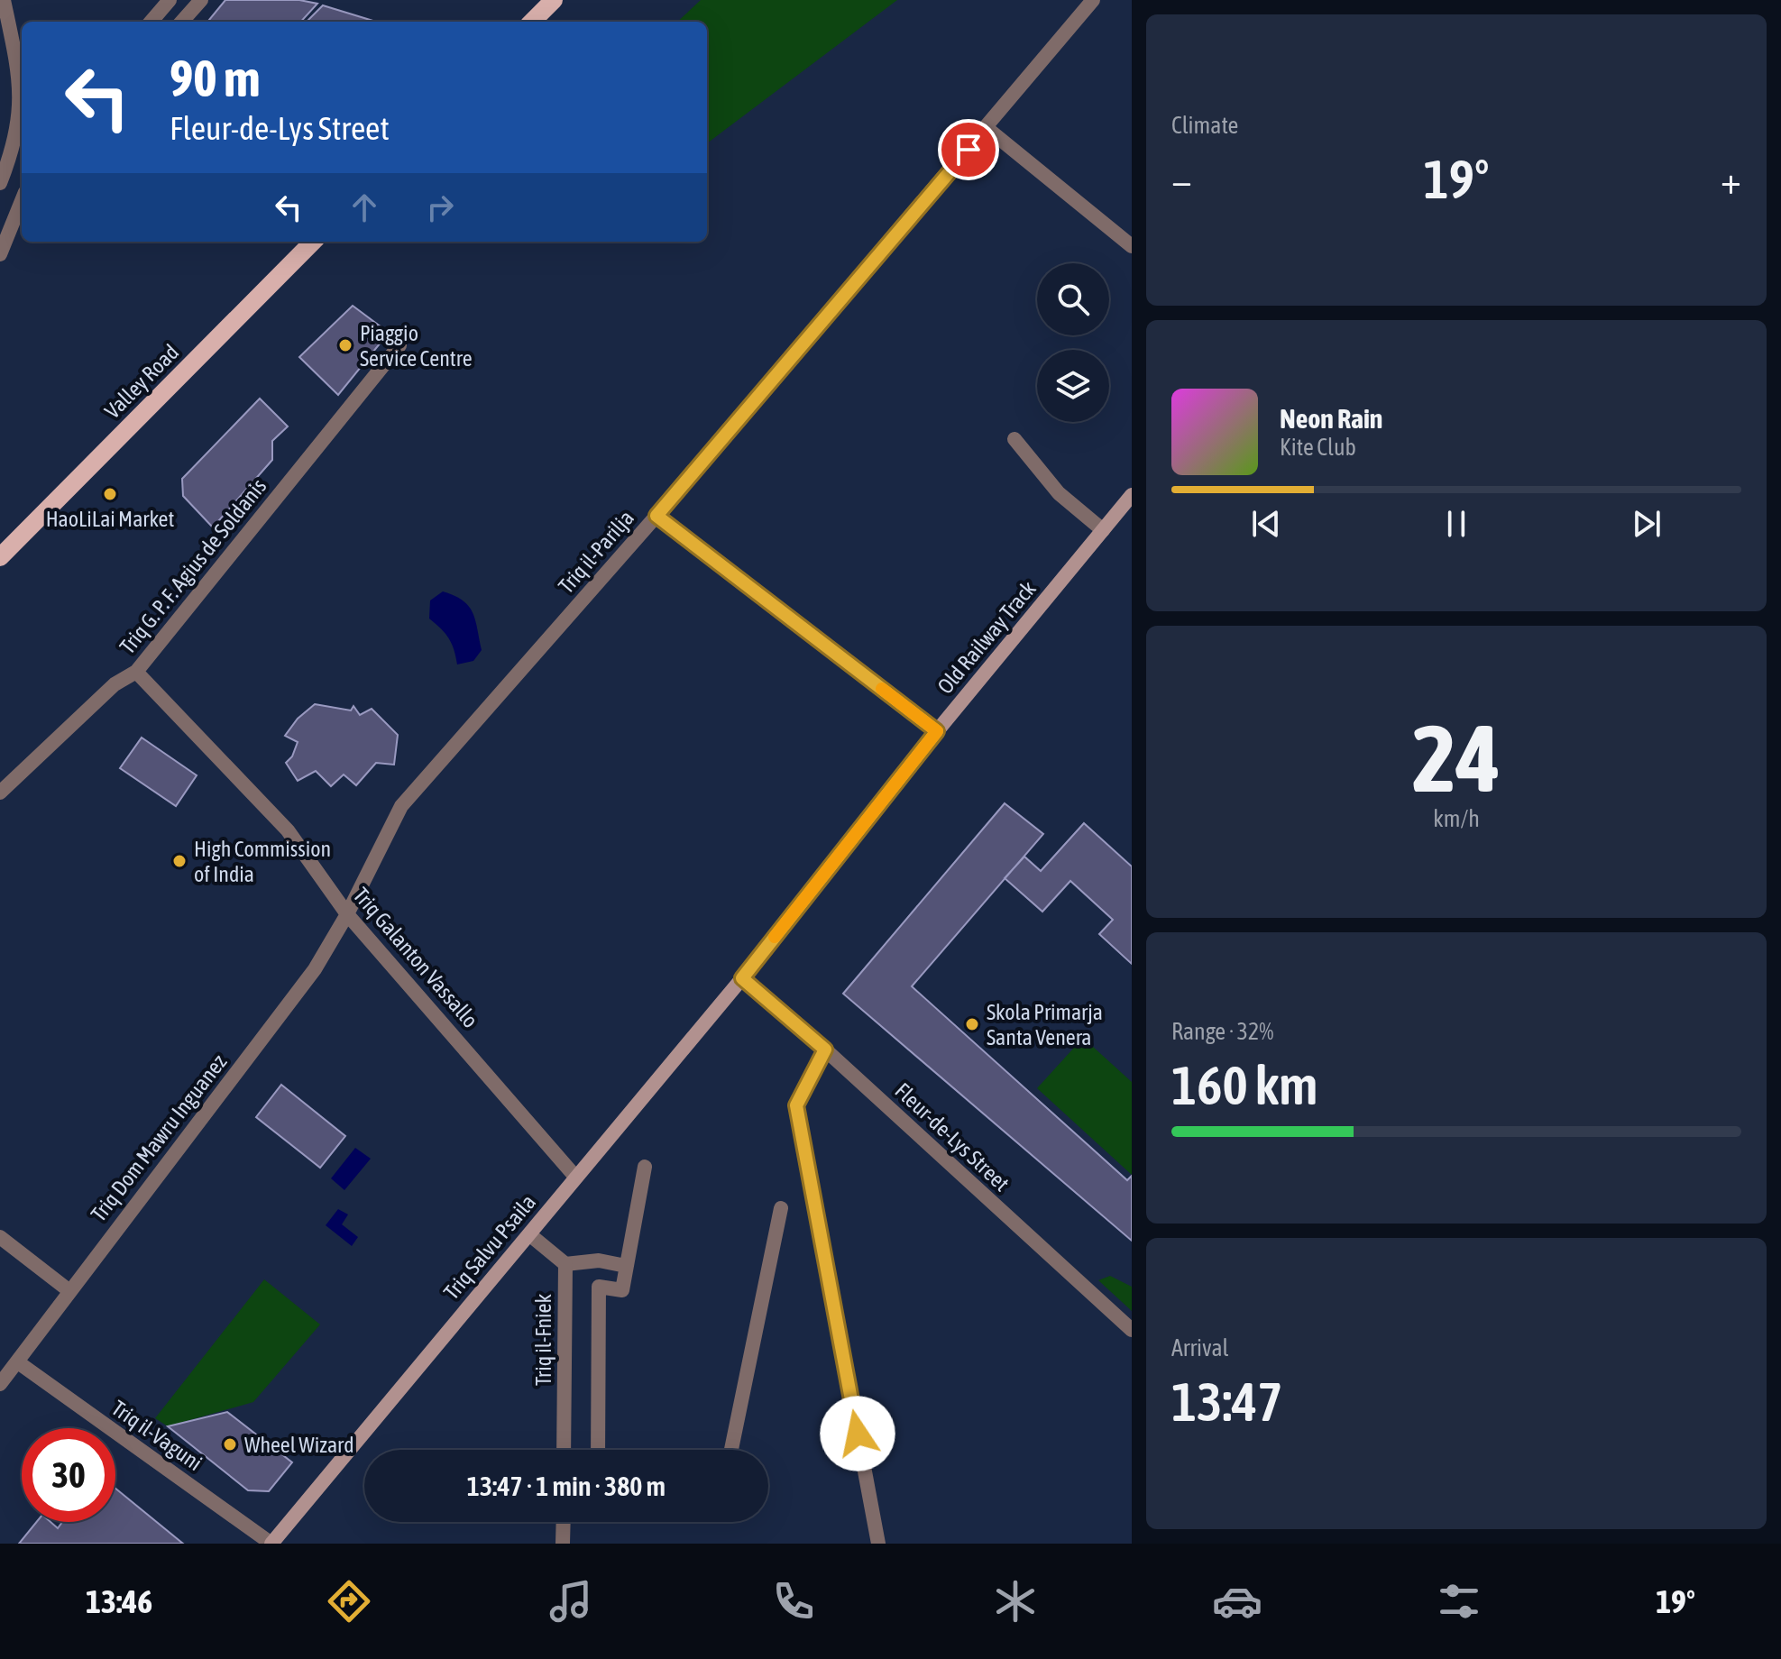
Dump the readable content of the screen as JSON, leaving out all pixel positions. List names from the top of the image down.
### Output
{
  "streets": {
    "main road": ["Valley Road", "Old Railway Track", "Triq Salvu Psaila"],
    "street": [
      "Triq il-Parilja",
      "Triq G. P. F. Agius de Soldanis",
      "Triq Galanton Vassallo",
      "Fleur-de-Lys Street",
      "Triq Dom Mawru Inguanez",
      "Triq il-Fniek",
      "Triq il-Vaguni"
    ]
  },
  "crossings": [
    ["Triq il-Parilja", "Triq Galanton Vassallo"],
    ["Triq il-Parilja", "Triq Dom Mawru Inguanez"],
    ["Triq G. P. F. Agius de Soldanis", "Triq Galanton Vassallo"],
    ["Old Railway Track", "Fleur-de-Lys Street"],
    ["Old Railway Track", "Triq Salvu Psaila"],
    ["Triq Galanton Vassallo", "Triq Dom Mawru Inguanez"],
    ["Triq Galanton Vassallo", "Triq Salvu Psaila"],
    ["Fleur-de-Lys Street", "Triq Salvu Psaila"],
    ["Triq Dom Mawru Inguanez", "Triq il-Vaguni"],
    ["Triq Salvu Psaila", "Triq il-Fniek"],
    ["Triq Salvu Psaila", "Triq il-Vaguni"]
  ],
  "places": [
    "Piaggio Service Centre",
    "HaoLiLai Market",
    "High Commission of India",
    "Skola Primarja Santa Venera",
    "Wheel Wizard"
  ],
  "page": {
    "tile": [
      "Climate",
      ["24", "km/h"],
      ["Range · 32%", "160 km"],
      ["Arrival", "13:47"]
    ],
    "turn": ["90 m", "Fleur-de-Lys Street"],
    "heat": ["−", "19°", "+"],
    "song": ["Neon Rain", "Kite Club"],
    "limit": "30",
    "trip": "13:47 · 1 min · 380 m",
    "tabs": ["13:46", "19°"]
  }
}
